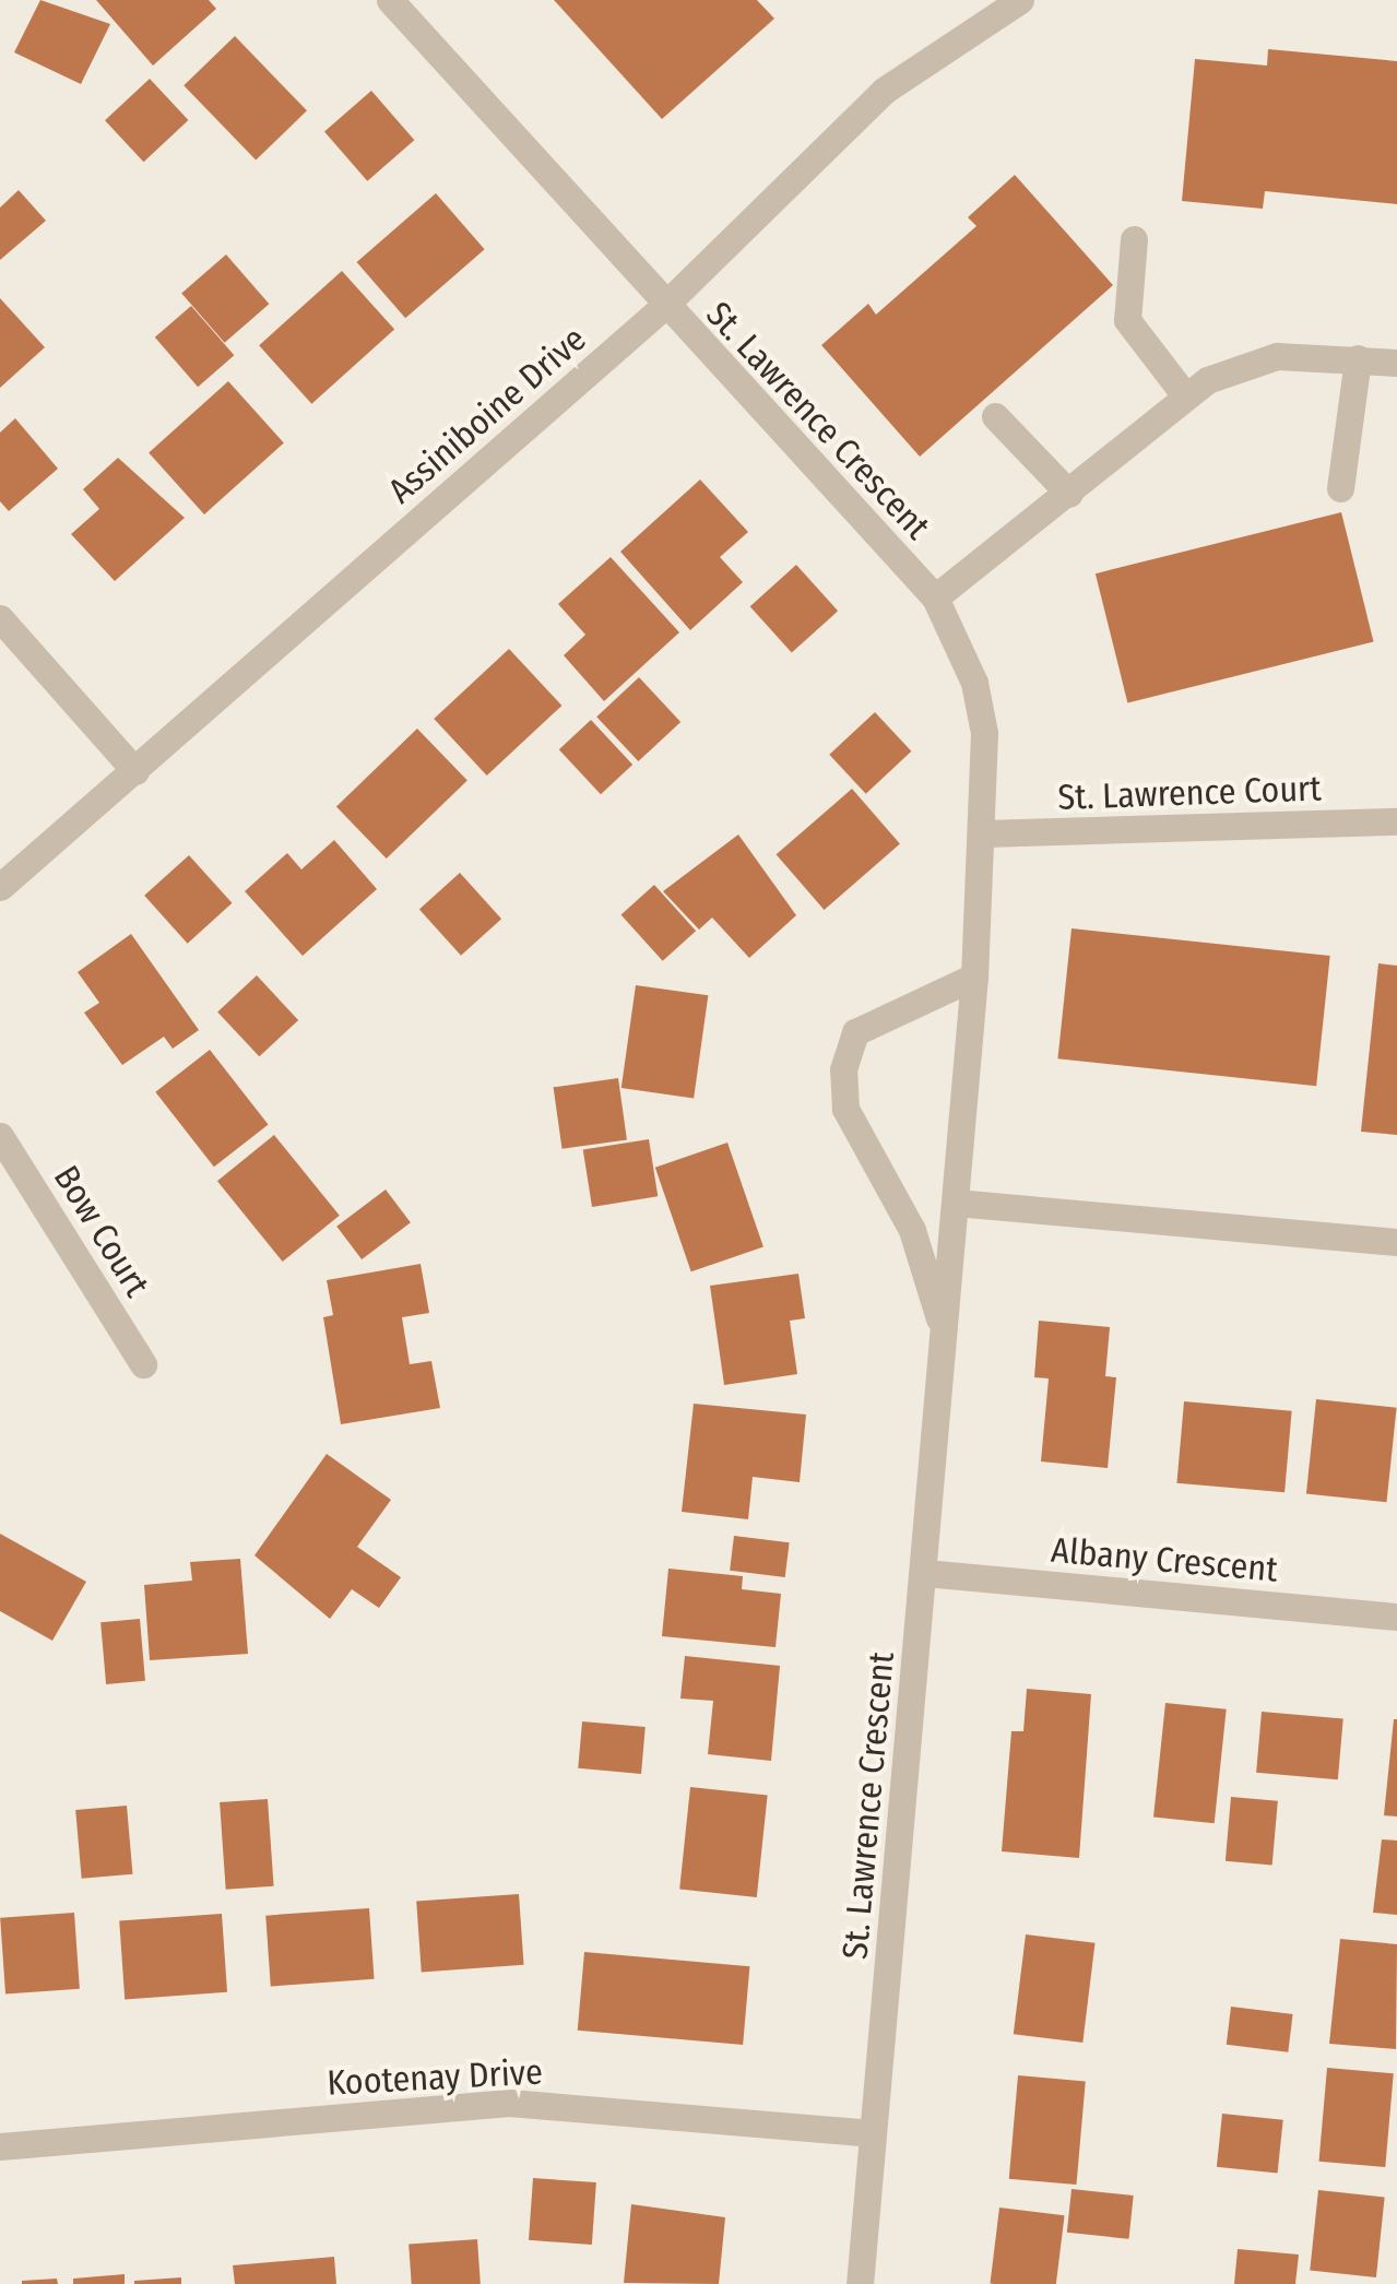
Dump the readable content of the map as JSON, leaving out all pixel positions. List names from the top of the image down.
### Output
{
  "streets": {
    "street": [
      "Assiniboine Drive",
      "St. Lawrence Crescent",
      "St. Lawrence Court",
      "Bow Court",
      "Albany Crescent",
      "Kootenay Drive"
    ]
  },
  "crossings": [
    ["Assiniboine Drive", "St. Lawrence Crescent"],
    ["St. Lawrence Crescent", "St. Lawrence Court"],
    ["St. Lawrence Crescent", "Albany Crescent"],
    ["St. Lawrence Crescent", "Kootenay Drive"]
  ]
}
